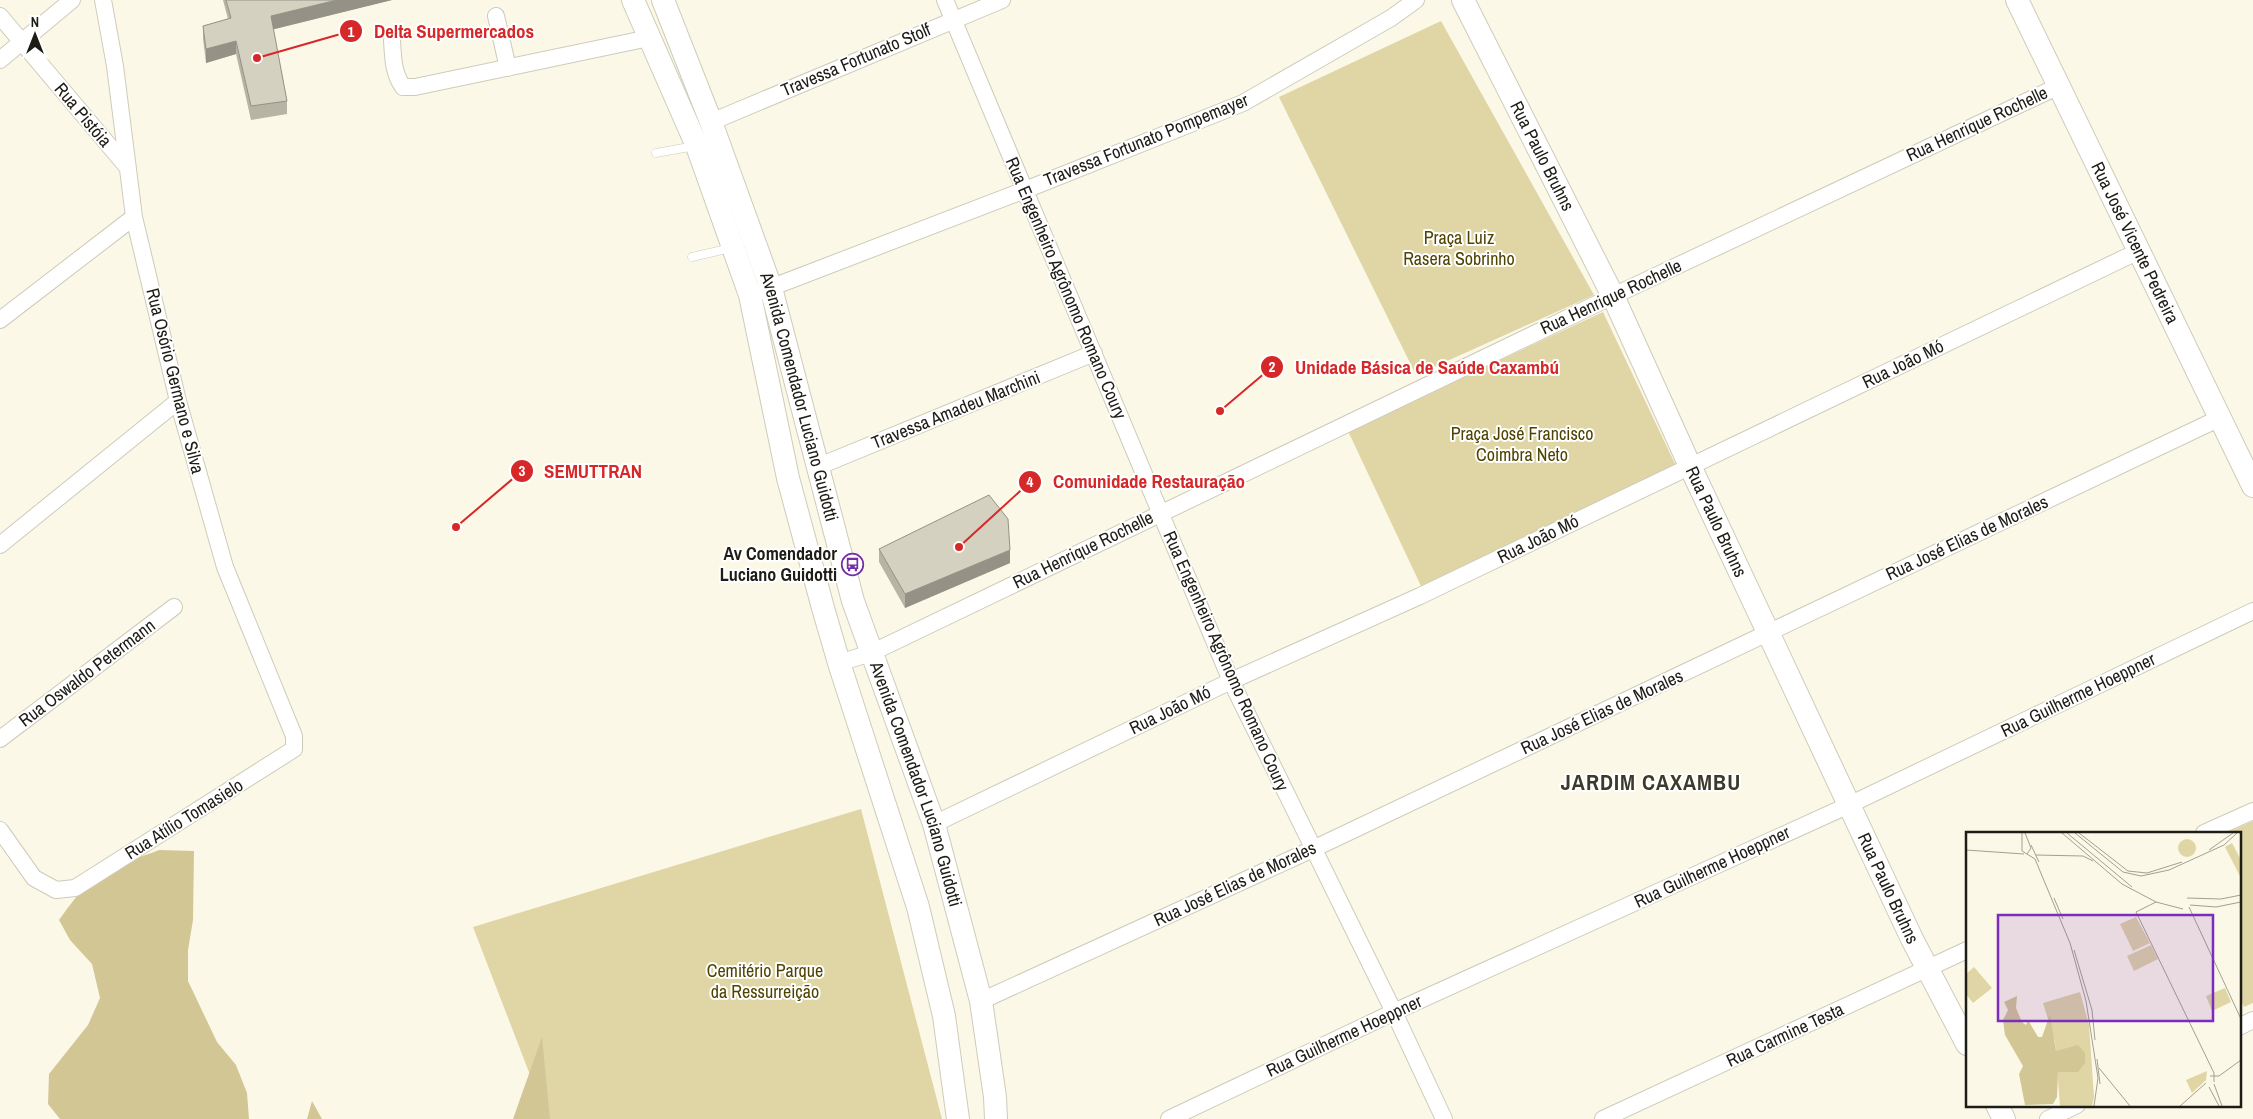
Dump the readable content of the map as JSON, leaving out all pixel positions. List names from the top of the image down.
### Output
{
  "streets": {
    "main road": ["Rua Paulo Bruhns", "Rua José Vicente Pedreira", "Avenida Comendador Luciano Guidotti"],
    "street": [
      "Travessa Fortunato Stolf",
      "Rua Pistóia",
      "Rua Henrique Rochelle",
      "Travessa Fortunato Pompemayer",
      "Rua Engenheiro Agrônomo Romano Coury",
      "Rua João Mó",
      "Rua Osório Germano e Silva",
      "Travessa Amadeu Marchini",
      "Rua José Elias de Morales",
      "Rua Oswaldo Petermann",
      "Rua Guilherme Hoeppner",
      "Rua Atílio Tomasielo",
      "Rua Carmine Testa"
    ]
  },
  "crossings": [
    ["Travessa Fortunato Stolf", "Rua Engenheiro Agrônomo Romano Coury"],
    ["Travessa Fortunato Stolf", "Avenida Comendador Luciano Guidotti"],
    ["Rua Pistóia", "Rua Osório Germano e Silva"],
    ["Rua Henrique Rochelle", "Rua Paulo Bruhns"],
    ["Rua Henrique Rochelle", "Rua José Vicente Pedreira"],
    ["Rua Henrique Rochelle", "Rua Engenheiro Agrônomo Romano Coury"],
    ["Rua Henrique Rochelle", "Avenida Comendador Luciano Guidotti"],
    ["Travessa Fortunato Pompemayer", "Rua Engenheiro Agrônomo Romano Coury"],
    ["Travessa Fortunato Pompemayer", "Avenida Comendador Luciano Guidotti"],
    ["Rua Paulo Bruhns", "Rua João Mó"],
    ["Rua Paulo Bruhns", "Rua José Elias de Morales"],
    ["Rua Paulo Bruhns", "Rua Guilherme Hoeppner"],
    ["Rua Paulo Bruhns", "Rua Carmine Testa"],
    ["Rua José Vicente Pedreira", "Rua João Mó"],
    ["Rua José Vicente Pedreira", "Rua José Elias de Morales"],
    ["Rua Engenheiro Agrônomo Romano Coury", "Rua João Mó"],
    ["Rua Engenheiro Agrônomo Romano Coury", "Travessa Amadeu Marchini"],
    ["Rua Engenheiro Agrônomo Romano Coury", "Rua José Elias de Morales"],
    ["Rua Engenheiro Agrônomo Romano Coury", "Rua Guilherme Hoeppner"],
    ["Rua João Mó", "Avenida Comendador Luciano Guidotti"],
    ["Rua Osório Germano e Silva", "Rua Atílio Tomasielo"],
    ["Avenida Comendador Luciano Guidotti", "Travessa Amadeu Marchini"],
    ["Avenida Comendador Luciano Guidotti", "Rua José Elias de Morales"]
  ],
  "districts": ["JARDIM CAXAMBU"],
  "parks": ["Praça Luiz Rasera Sobrinho", "Praça José Francisco Coimbra Neto", "Cemitério Parque da Ressurreição"],
  "places": {
    "other": [
      "Delta Supermercados",
      "Unidade Básica de Saúde Caxambú",
      "SEMUTTRAN",
      "Comunidade Restauração"
    ],
    "bus stop": ["Av Comendador Luciano Guidotti"]
  },
  "north": "top"
}
